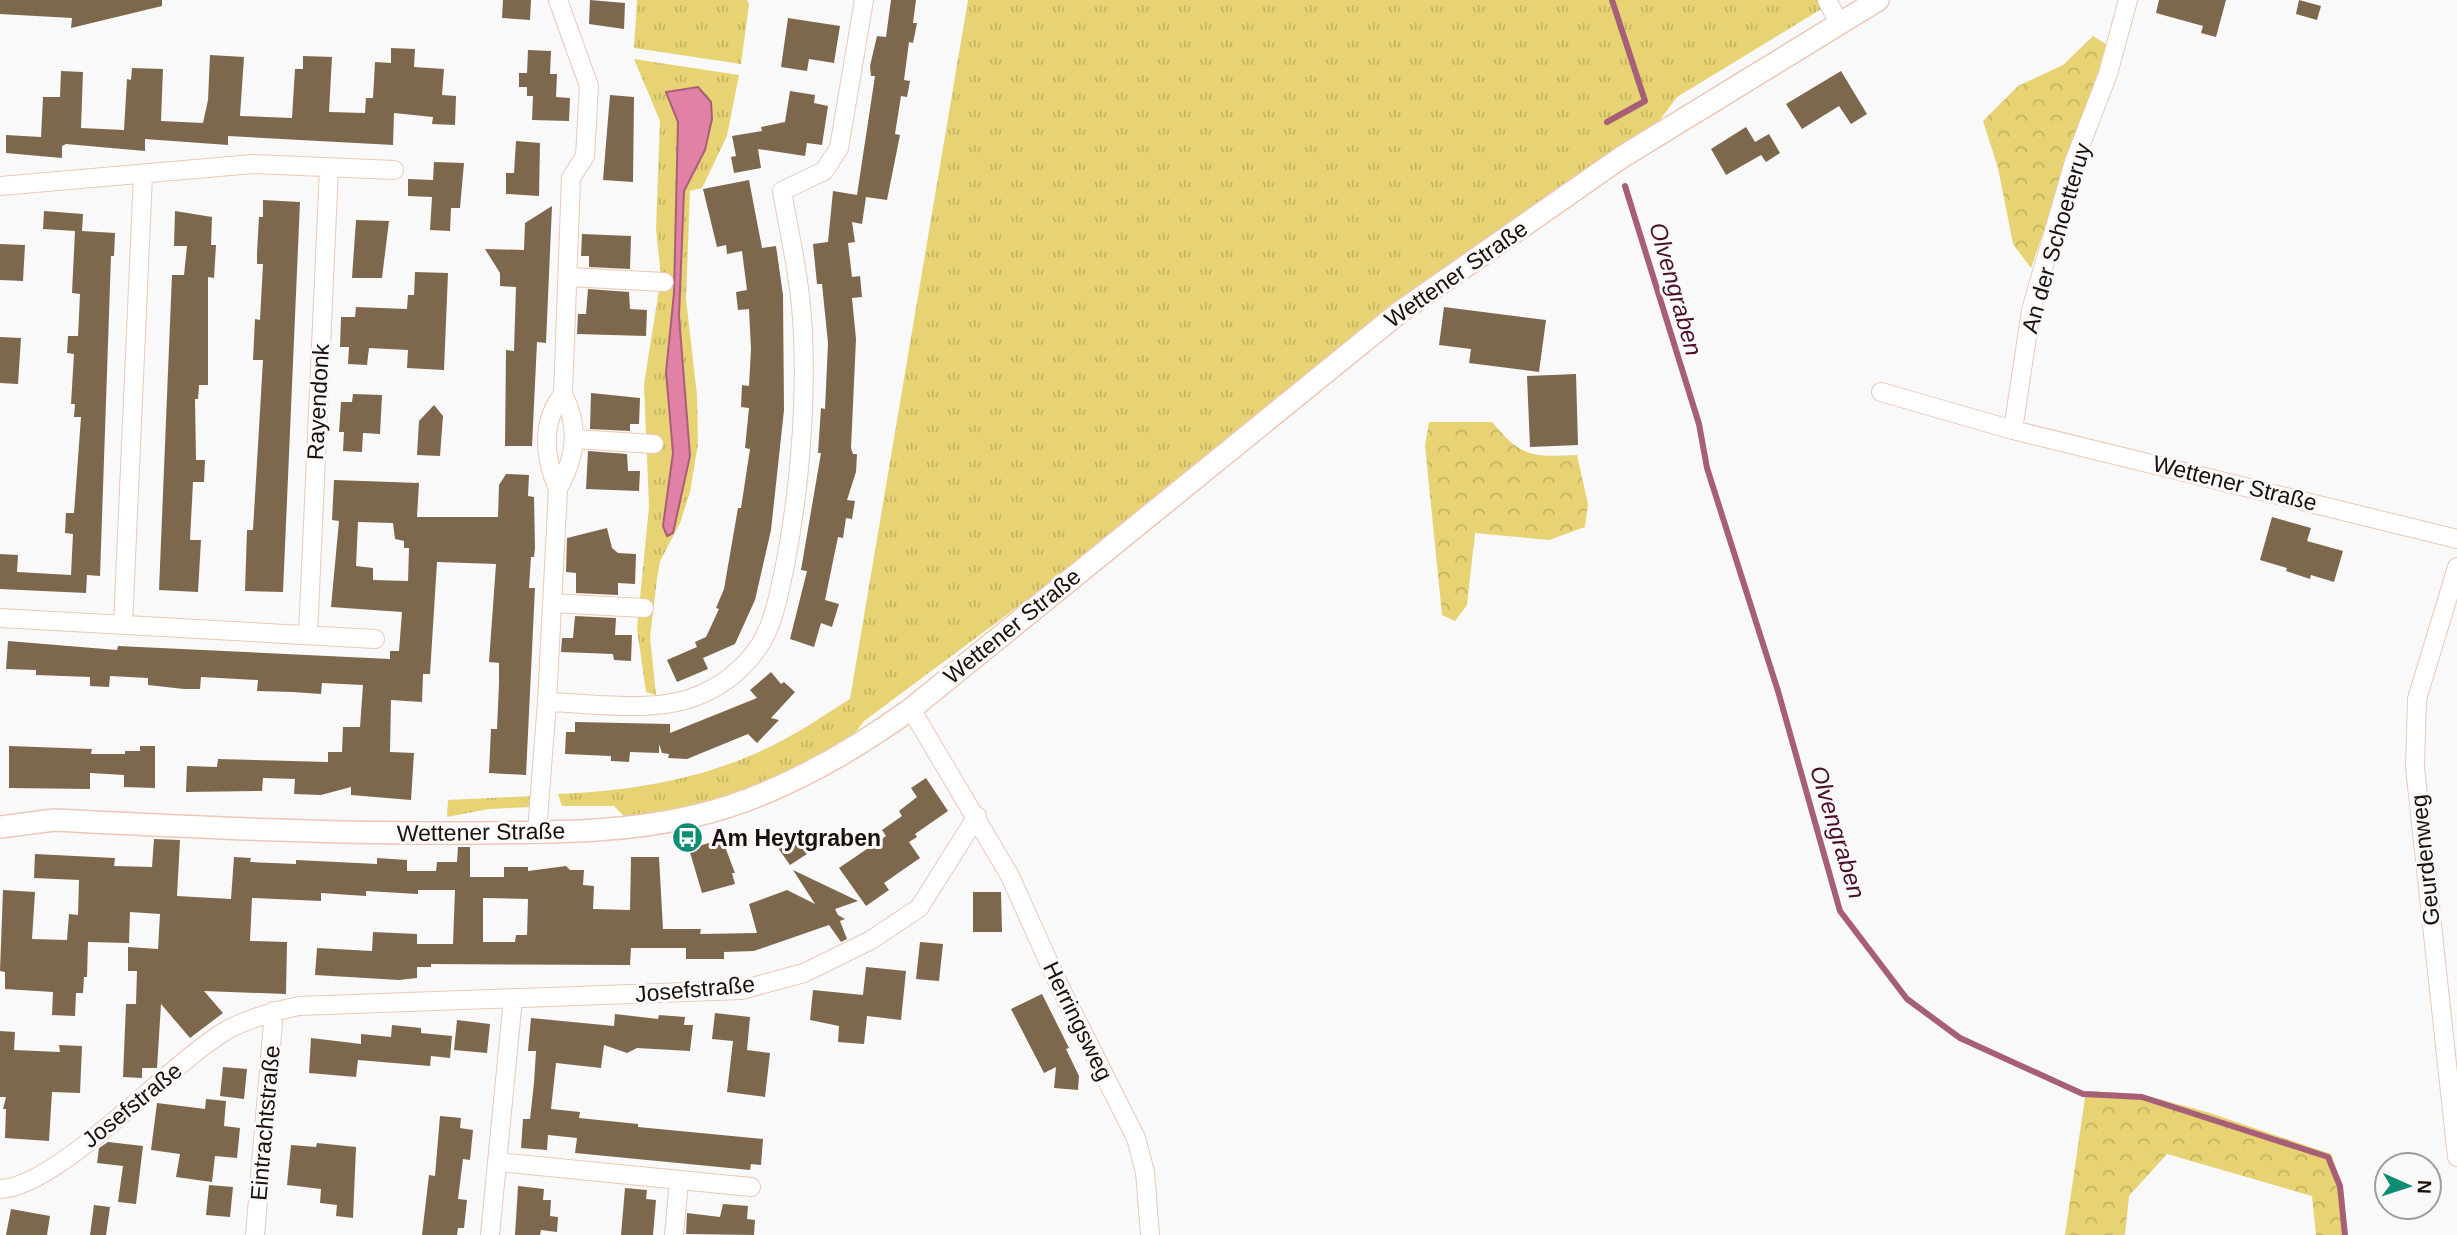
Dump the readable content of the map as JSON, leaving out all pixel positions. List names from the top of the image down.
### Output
{
  "streets": {
    "street": [
      "An der Schoetteruy",
      "Wettener Straße",
      "Rayendonk",
      "Geurdenweg",
      "Josefstraße",
      "Herringsweg",
      "Eintrachtstraße"
    ]
  },
  "crossings": [
    ["An der Schoetteruy", "Wettener Straße"],
    ["Josefstraße", "Herringsweg"],
    ["Josefstraße", "Eintrachtstraße"]
  ],
  "water": ["Olvengraben"],
  "places": {
    "bus stop": ["Am Heytgraben"]
  },
  "north": "right"
}
